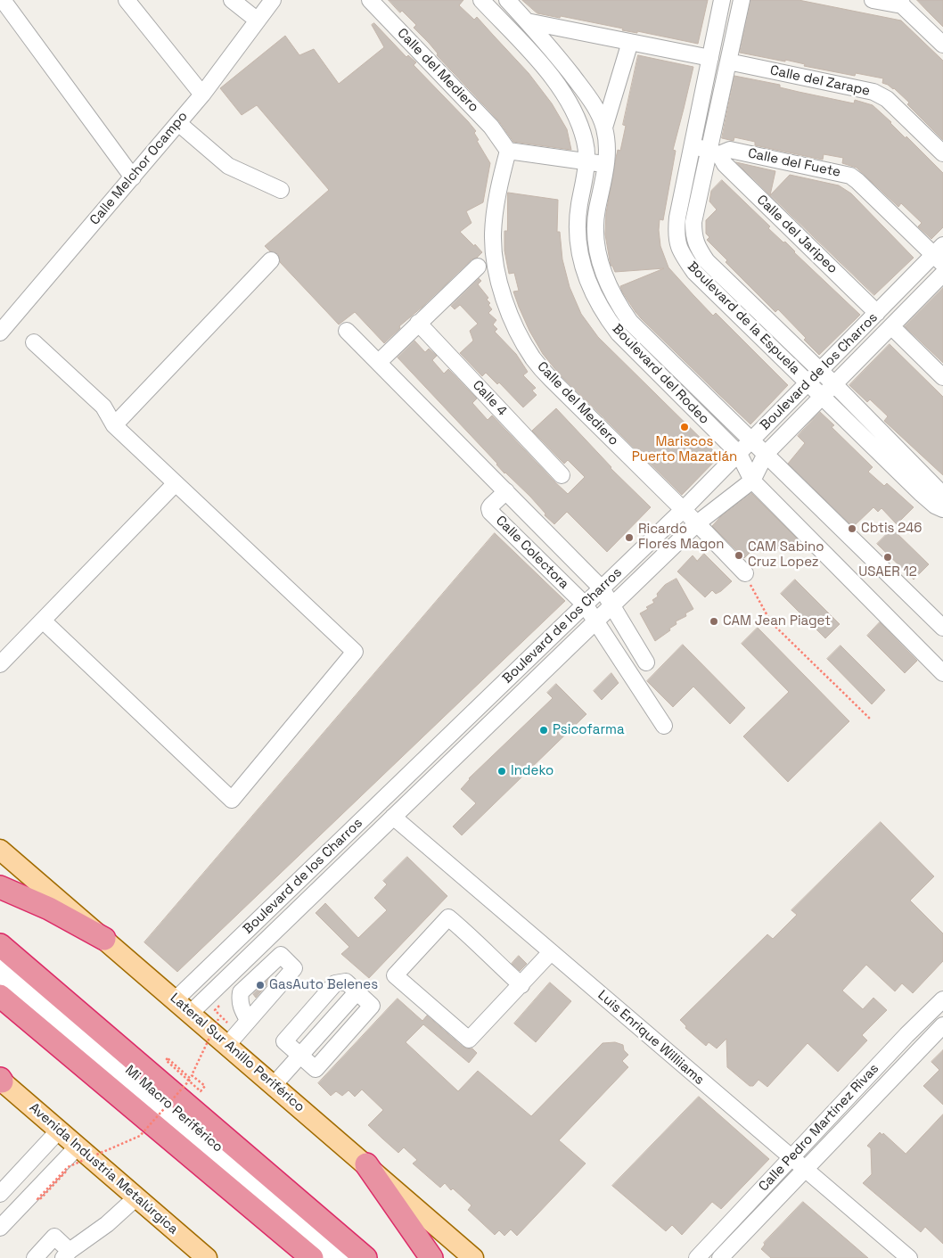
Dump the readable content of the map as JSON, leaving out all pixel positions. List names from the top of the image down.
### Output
{
  "streets": {
    "main road": ["Lateral Sur Anillo Periférico", "Avenida Industria Metalúrgica"],
    "street": [
      "Calle del Mediero",
      "Calle del Zarape",
      "Calle del Fuete",
      "Calle Melchor Ocampo",
      "Calle del Jaripeo",
      "Boulevard de la Espuela",
      "Boulevard de los Charros",
      "Boulevard del Rodeo",
      "Calle 4",
      "Calle Colectora",
      "Luis Enrique Williiams",
      "Mi Macro Periférico",
      "Calle Pedro Martínez Rivas"
    ]
  },
  "crossings": [
    ["Calle del Mediero", "Boulevard de los Charros"],
    ["Calle del Zarape", "Boulevard de la Espuela"],
    ["Calle del Fuete", "Calle del Jaripeo"],
    ["Calle del Fuete", "Boulevard de la Espuela"],
    ["Calle del Fuete", "Boulevard de los Charros"],
    ["Calle del Jaripeo", "Boulevard de la Espuela"],
    ["Calle del Jaripeo", "Boulevard de los Charros"],
    ["Boulevard de la Espuela", "Boulevard de los Charros"],
    ["Boulevard de los Charros", "Boulevard del Rodeo"],
    ["Boulevard de los Charros", "Calle Colectora"],
    ["Boulevard de los Charros", "Luis Enrique Williiams"],
    ["Boulevard de los Charros", "Lateral Sur Anillo Periférico"],
    ["Luis Enrique Williiams", "Calle Pedro Martínez Rivas"]
  ],
  "places": [
    "Mariscos Puerto Mazatlán",
    "Cbtis 246",
    "Ricardo Flores Magon",
    "CAM Sabino Cruz Lopez",
    "USAER 12",
    "CAM Jean Piaget",
    "Psicofarma",
    "Indeko",
    "GasAuto Belenes"
  ]
}
